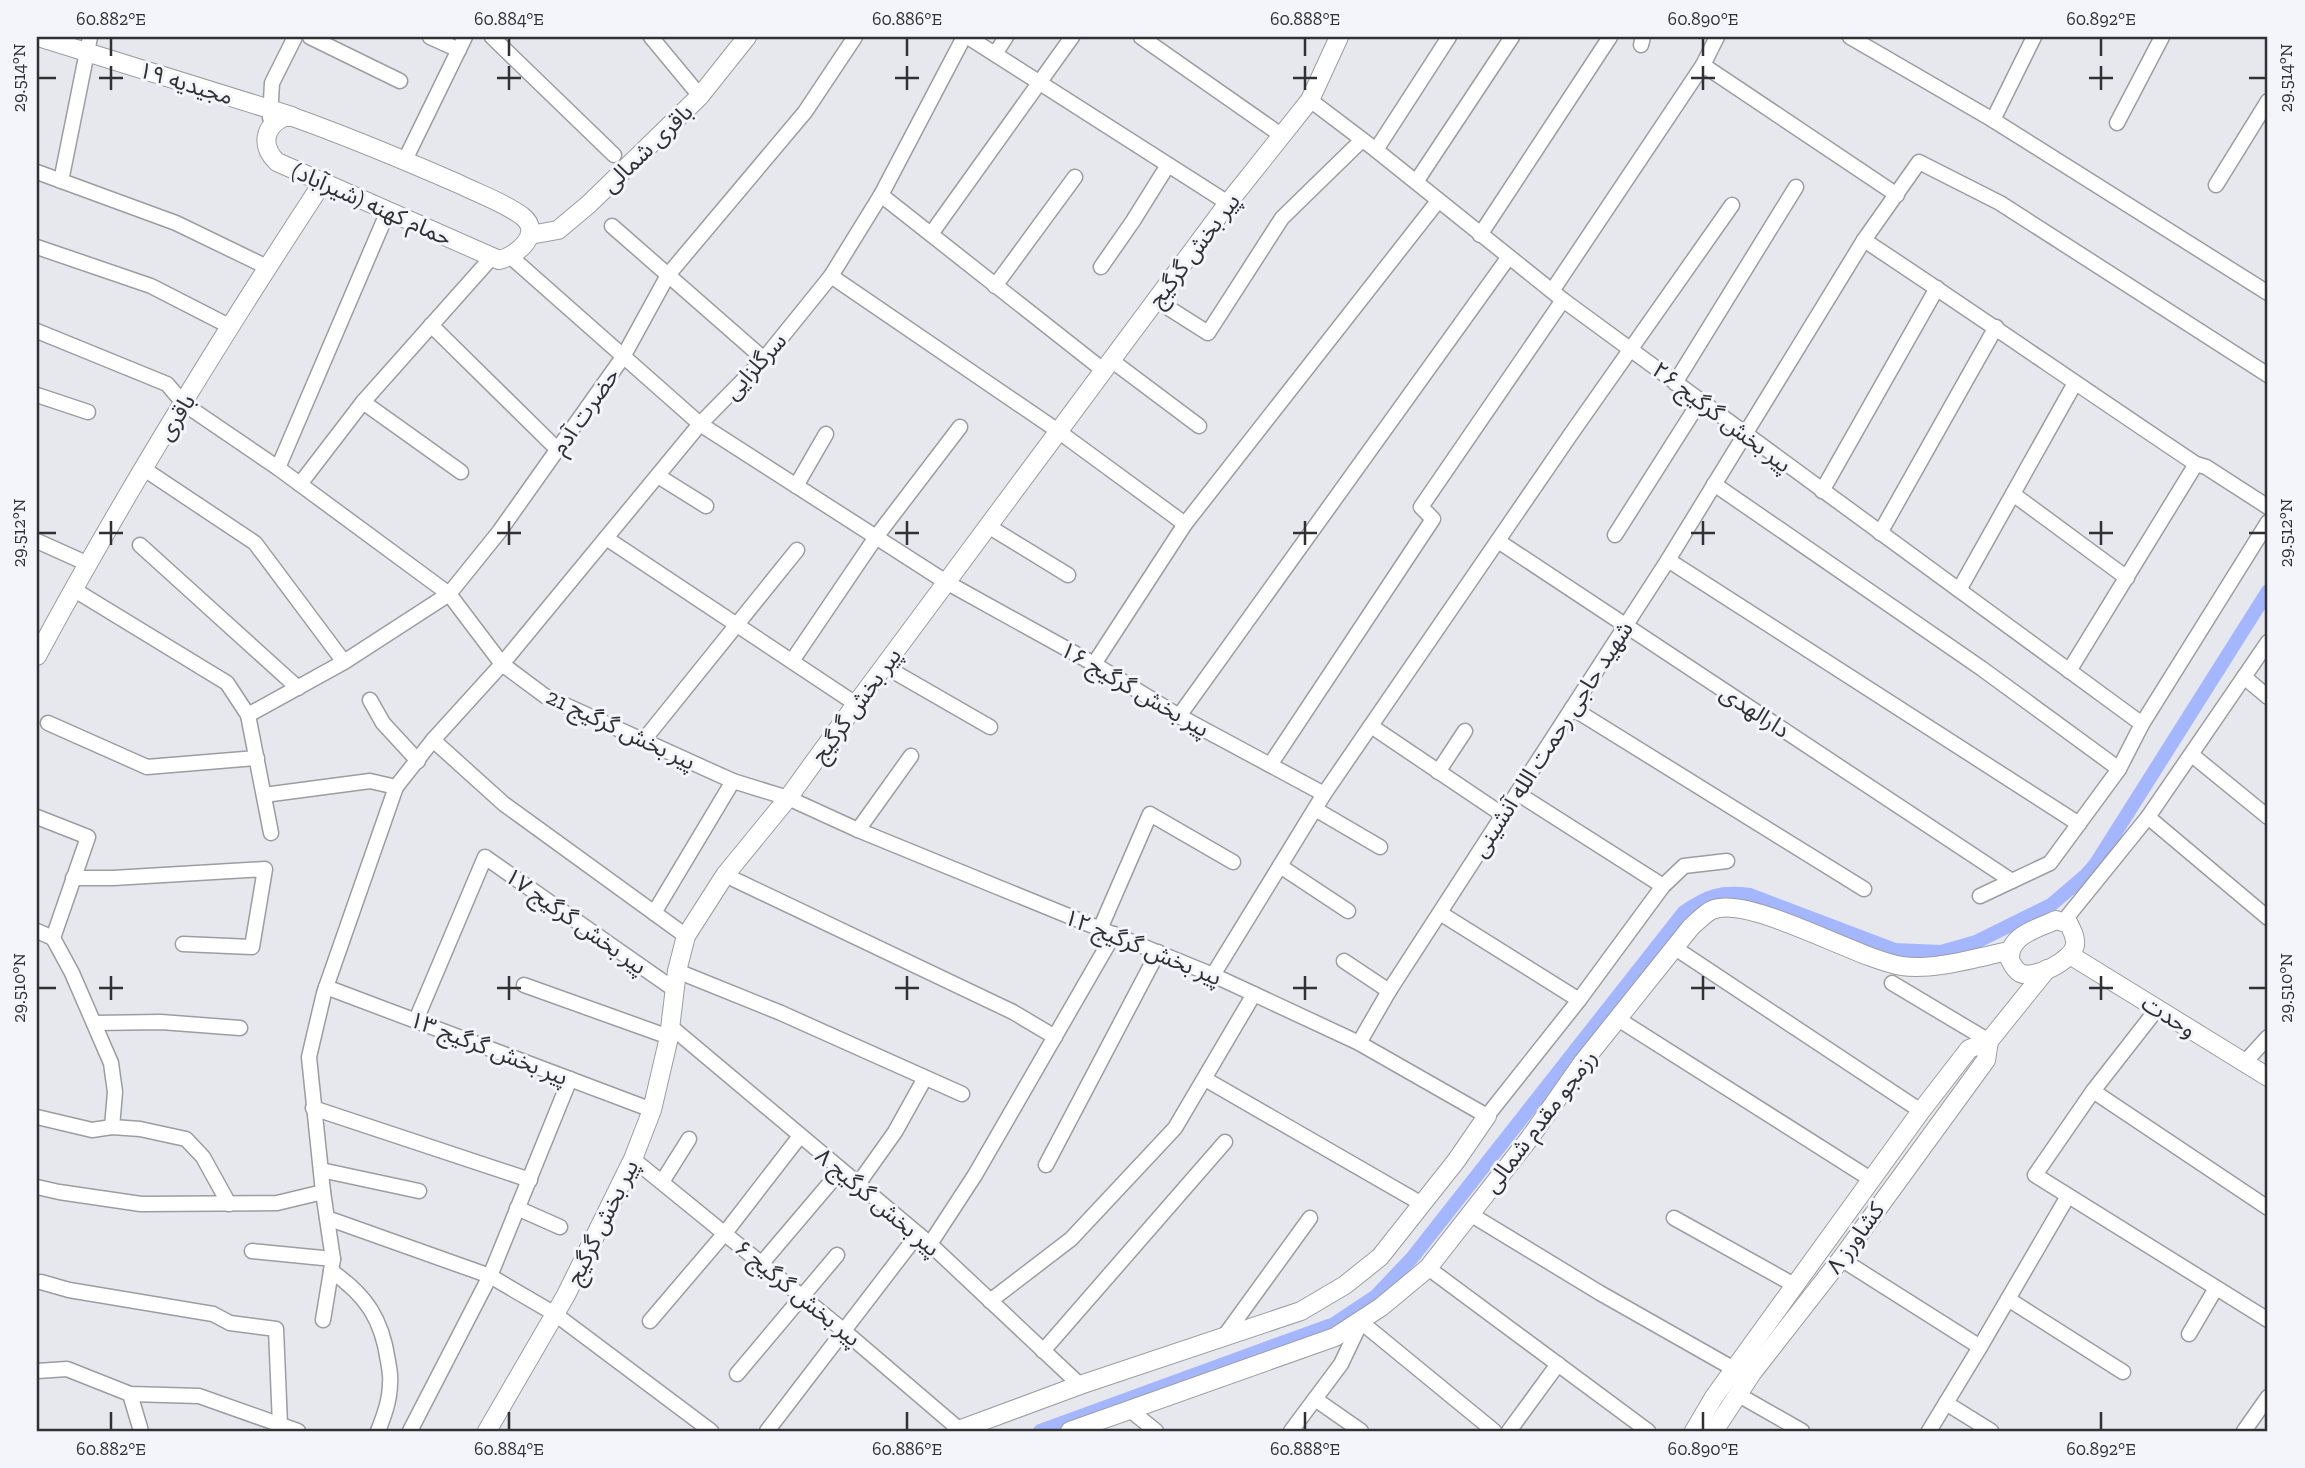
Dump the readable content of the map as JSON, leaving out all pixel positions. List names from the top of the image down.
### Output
{
  "streets": {
    "street": [
      "مجیدیه ۱۹",
      "باقری شمالی",
      "حمام کهنه (شیرآباد)",
      "پیر بخش گرگیج",
      "سرگلزایی",
      "حضرت آدم",
      "باقری",
      "پیر بخش گرگیج ۲۶",
      "پیر بخش گرگیج ۱۶",
      "دارالهدی",
      "پیر بخش گرگیج 21",
      "شهید حاجی رحمت الله آنشینی",
      "پیر بخش گرگیج ۱۷",
      "پیر بخش گرگیج ۱۲",
      "وحدت",
      "پیر بخش گرگیج ۱۳",
      "رزمجو مقدم شمالی",
      "پیر بخش گرگیج ۸",
      "کشاورز ۸",
      "پیر بخش گرگیج ۶"
    ]
  },
  "crossings": [
    ["حمام کهنه (شیرآباد)", "باقری"],
    ["حمام کهنه (شیرآباد)", "پیر بخش گرگیج ۱۶"],
    ["پیر بخش گرگیج", "پیر بخش گرگیج ۲۶"],
    ["پیر بخش گرگیج", "پیر بخش گرگیج ۱۶"],
    ["پیر بخش گرگیج", "پیر بخش گرگیج 21"],
    ["پیر بخش گرگیج", "پیر بخش گرگیج ۱۷"],
    ["پیر بخش گرگیج", "پیر بخش گرگیج ۱۲"],
    ["پیر بخش گرگیج", "پیر بخش گرگیج ۱۳"],
    ["پیر بخش گرگیج", "پیر بخش گرگیج ۸"],
    ["پیر بخش گرگیج", "پیر بخش گرگیج ۶"],
    ["سرگلزایی", "پیر بخش گرگیج ۱۶"],
    ["سرگلزایی", "پیر بخش گرگیج 21"],
    ["حضرت آدم", "پیر بخش گرگیج ۱۶"],
    ["حضرت آدم", "پیر بخش گرگیج 21"],
    ["باقری", "پیر بخش گرگیج 21"],
    ["پیر بخش گرگیج ۲۶", "شهید حاجی رحمت الله آنشینی"],
    ["دارالهدی", "شهید حاجی رحمت الله آنشینی"],
    ["پیر بخش گرگیج 21", "پیر بخش گرگیج ۱۲"],
    ["شهید حاجی رحمت الله آنشینی", "پیر بخش گرگیج ۱۲"],
    ["پیر بخش گرگیج ۱۷", "پیر بخش گرگیج ۱۳"],
    ["وحدت", "رزمجو مقدم شمالی"]
  ],
  "coordinates": [
    "60.882°E",
    "60.884°E",
    "60.886°E",
    "60.888°E",
    "60.890°E",
    "60.892°E",
    "29.514°N",
    "29.512°N",
    "29.510°N"
  ]
}
